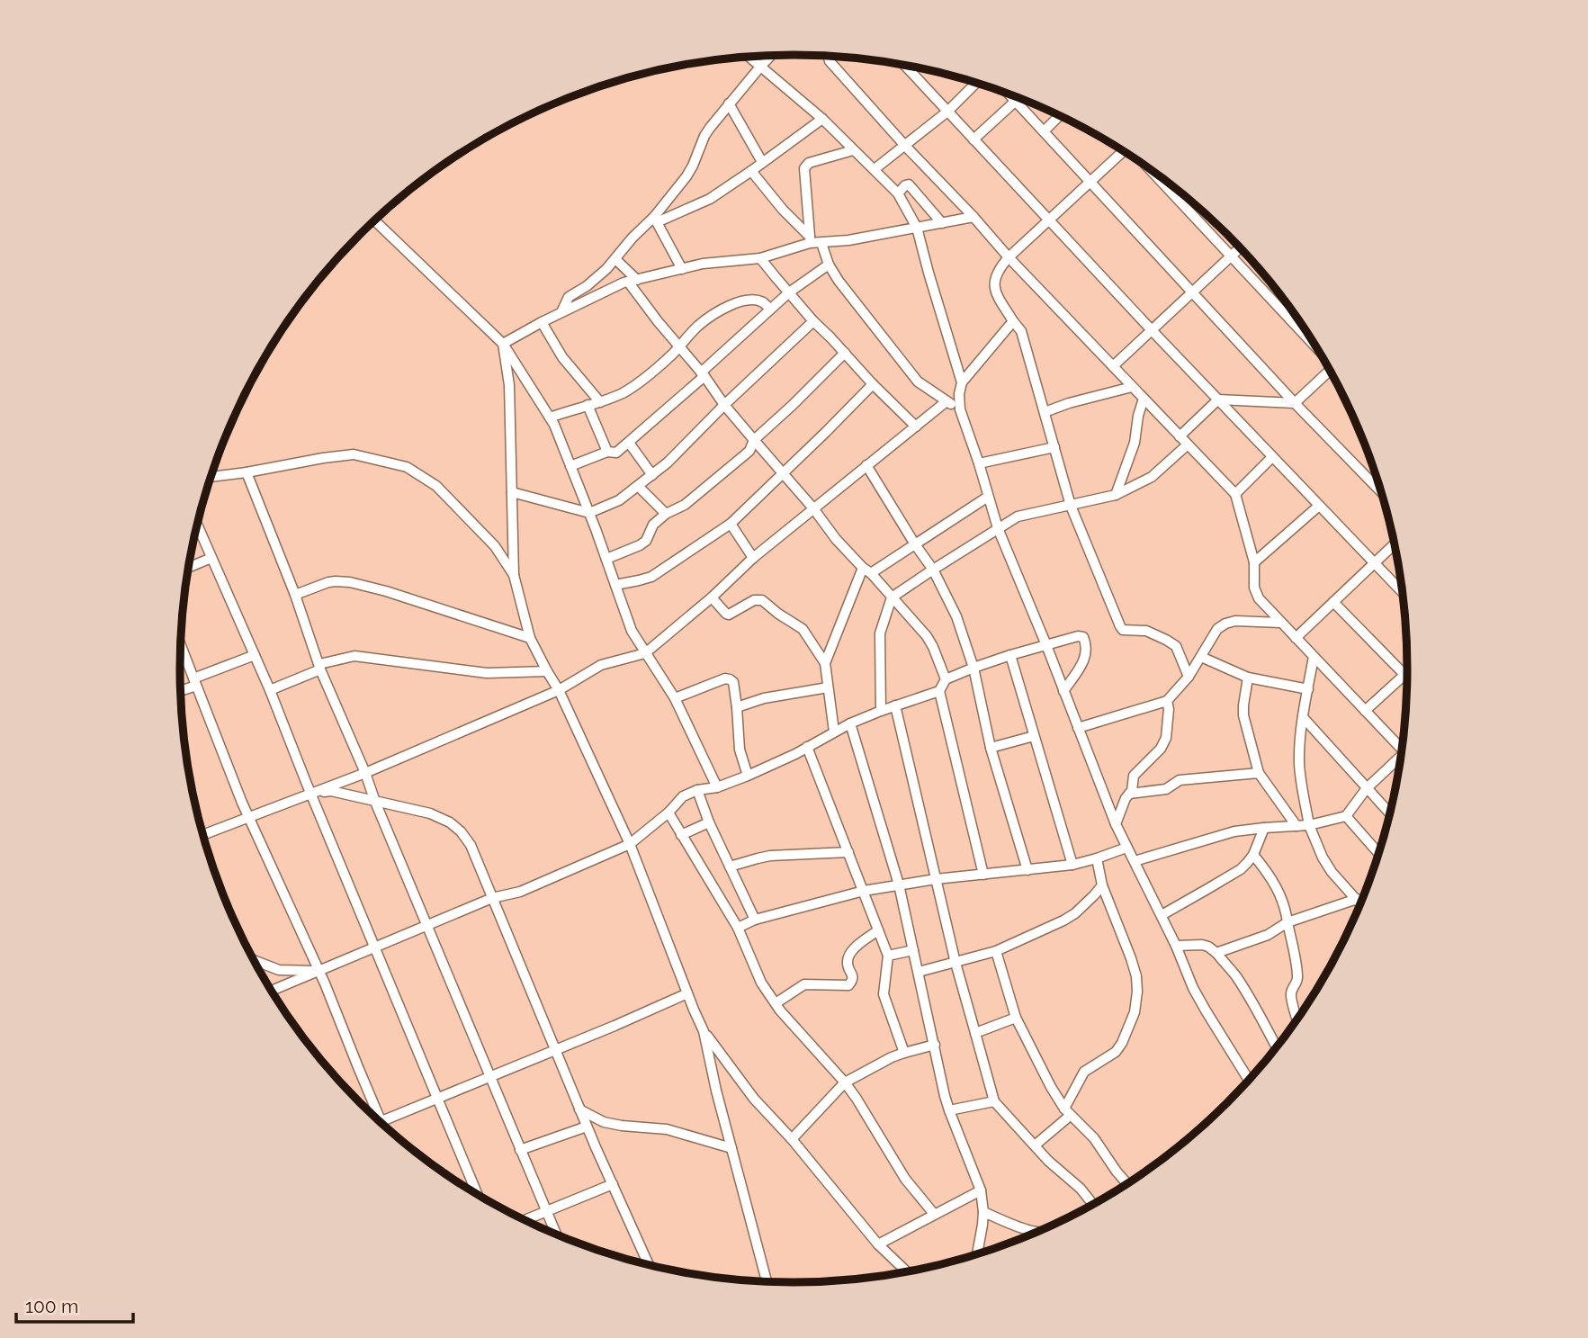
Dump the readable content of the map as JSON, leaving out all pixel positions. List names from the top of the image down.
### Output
{
  "scale_bar": "100 m"
}
